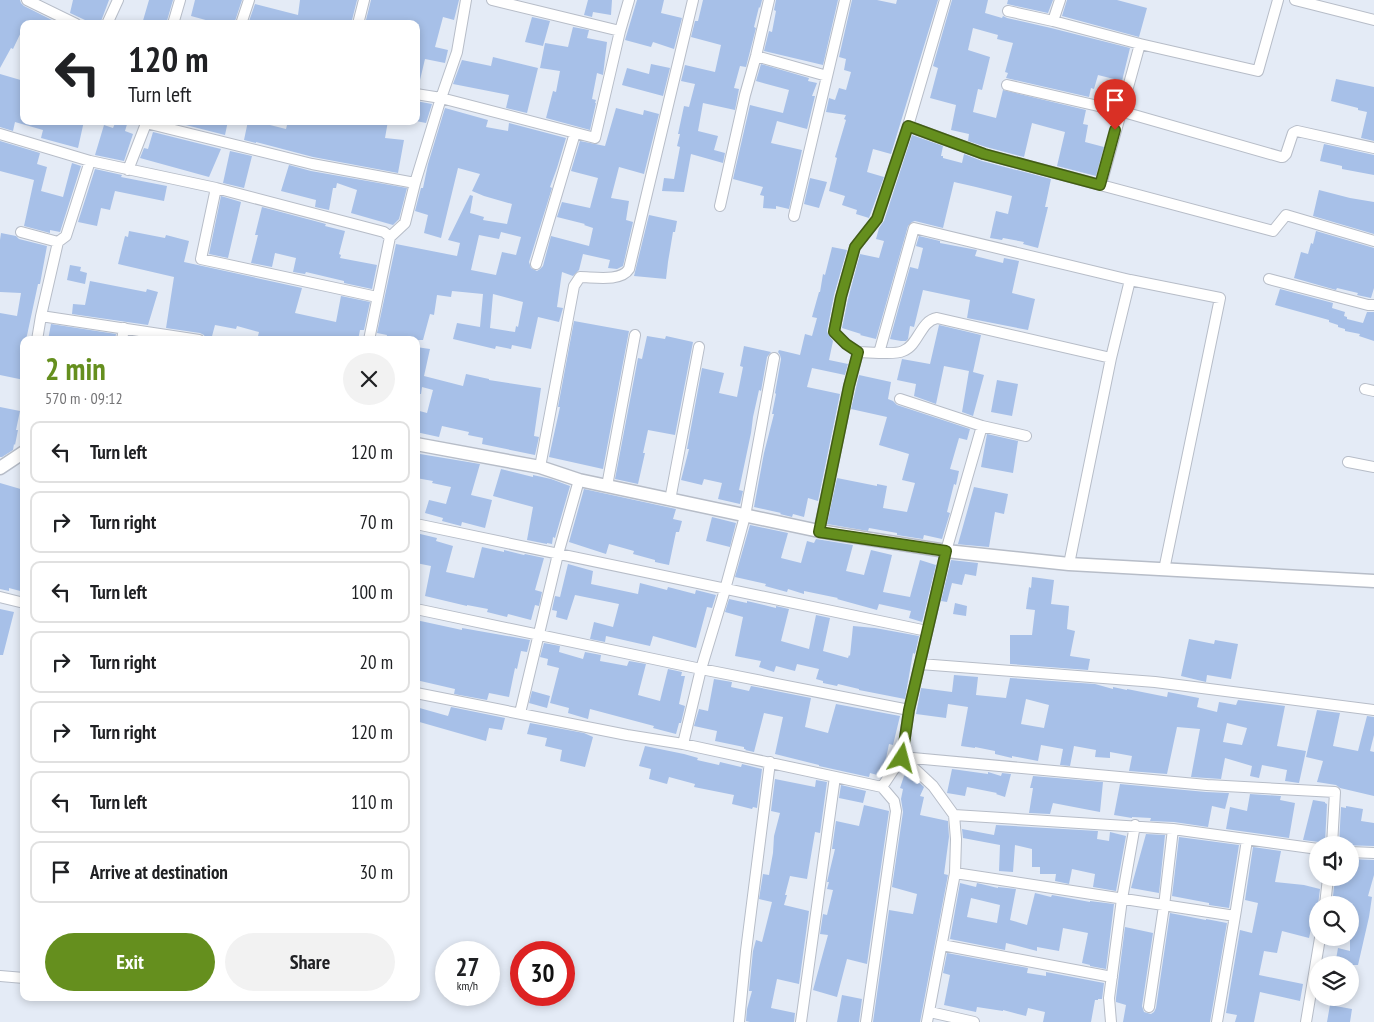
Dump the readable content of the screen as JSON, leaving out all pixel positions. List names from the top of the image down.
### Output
{
  "page": {
    "turn": ["120 m", "Turn left"],
    "heading": ["2 min", "570 m · 09:12"],
    "list": [
      {
        "name": "Turn left",
        "value": "120 m"
      },
      {
        "name": "Turn right",
        "value": "70 m"
      },
      {
        "name": "Turn left",
        "value": "100 m"
      },
      {
        "name": "Turn right",
        "value": "20 m"
      },
      {
        "name": "Turn right",
        "value": "120 m"
      },
      {
        "name": "Turn left",
        "value": "110 m"
      },
      {
        "name": "Arrive at destination",
        "value": "30 m"
      }
    ],
    "buttons": ["Exit", "Share"],
    "speed": "27 km/h",
    "limit": "30"
  }
}
